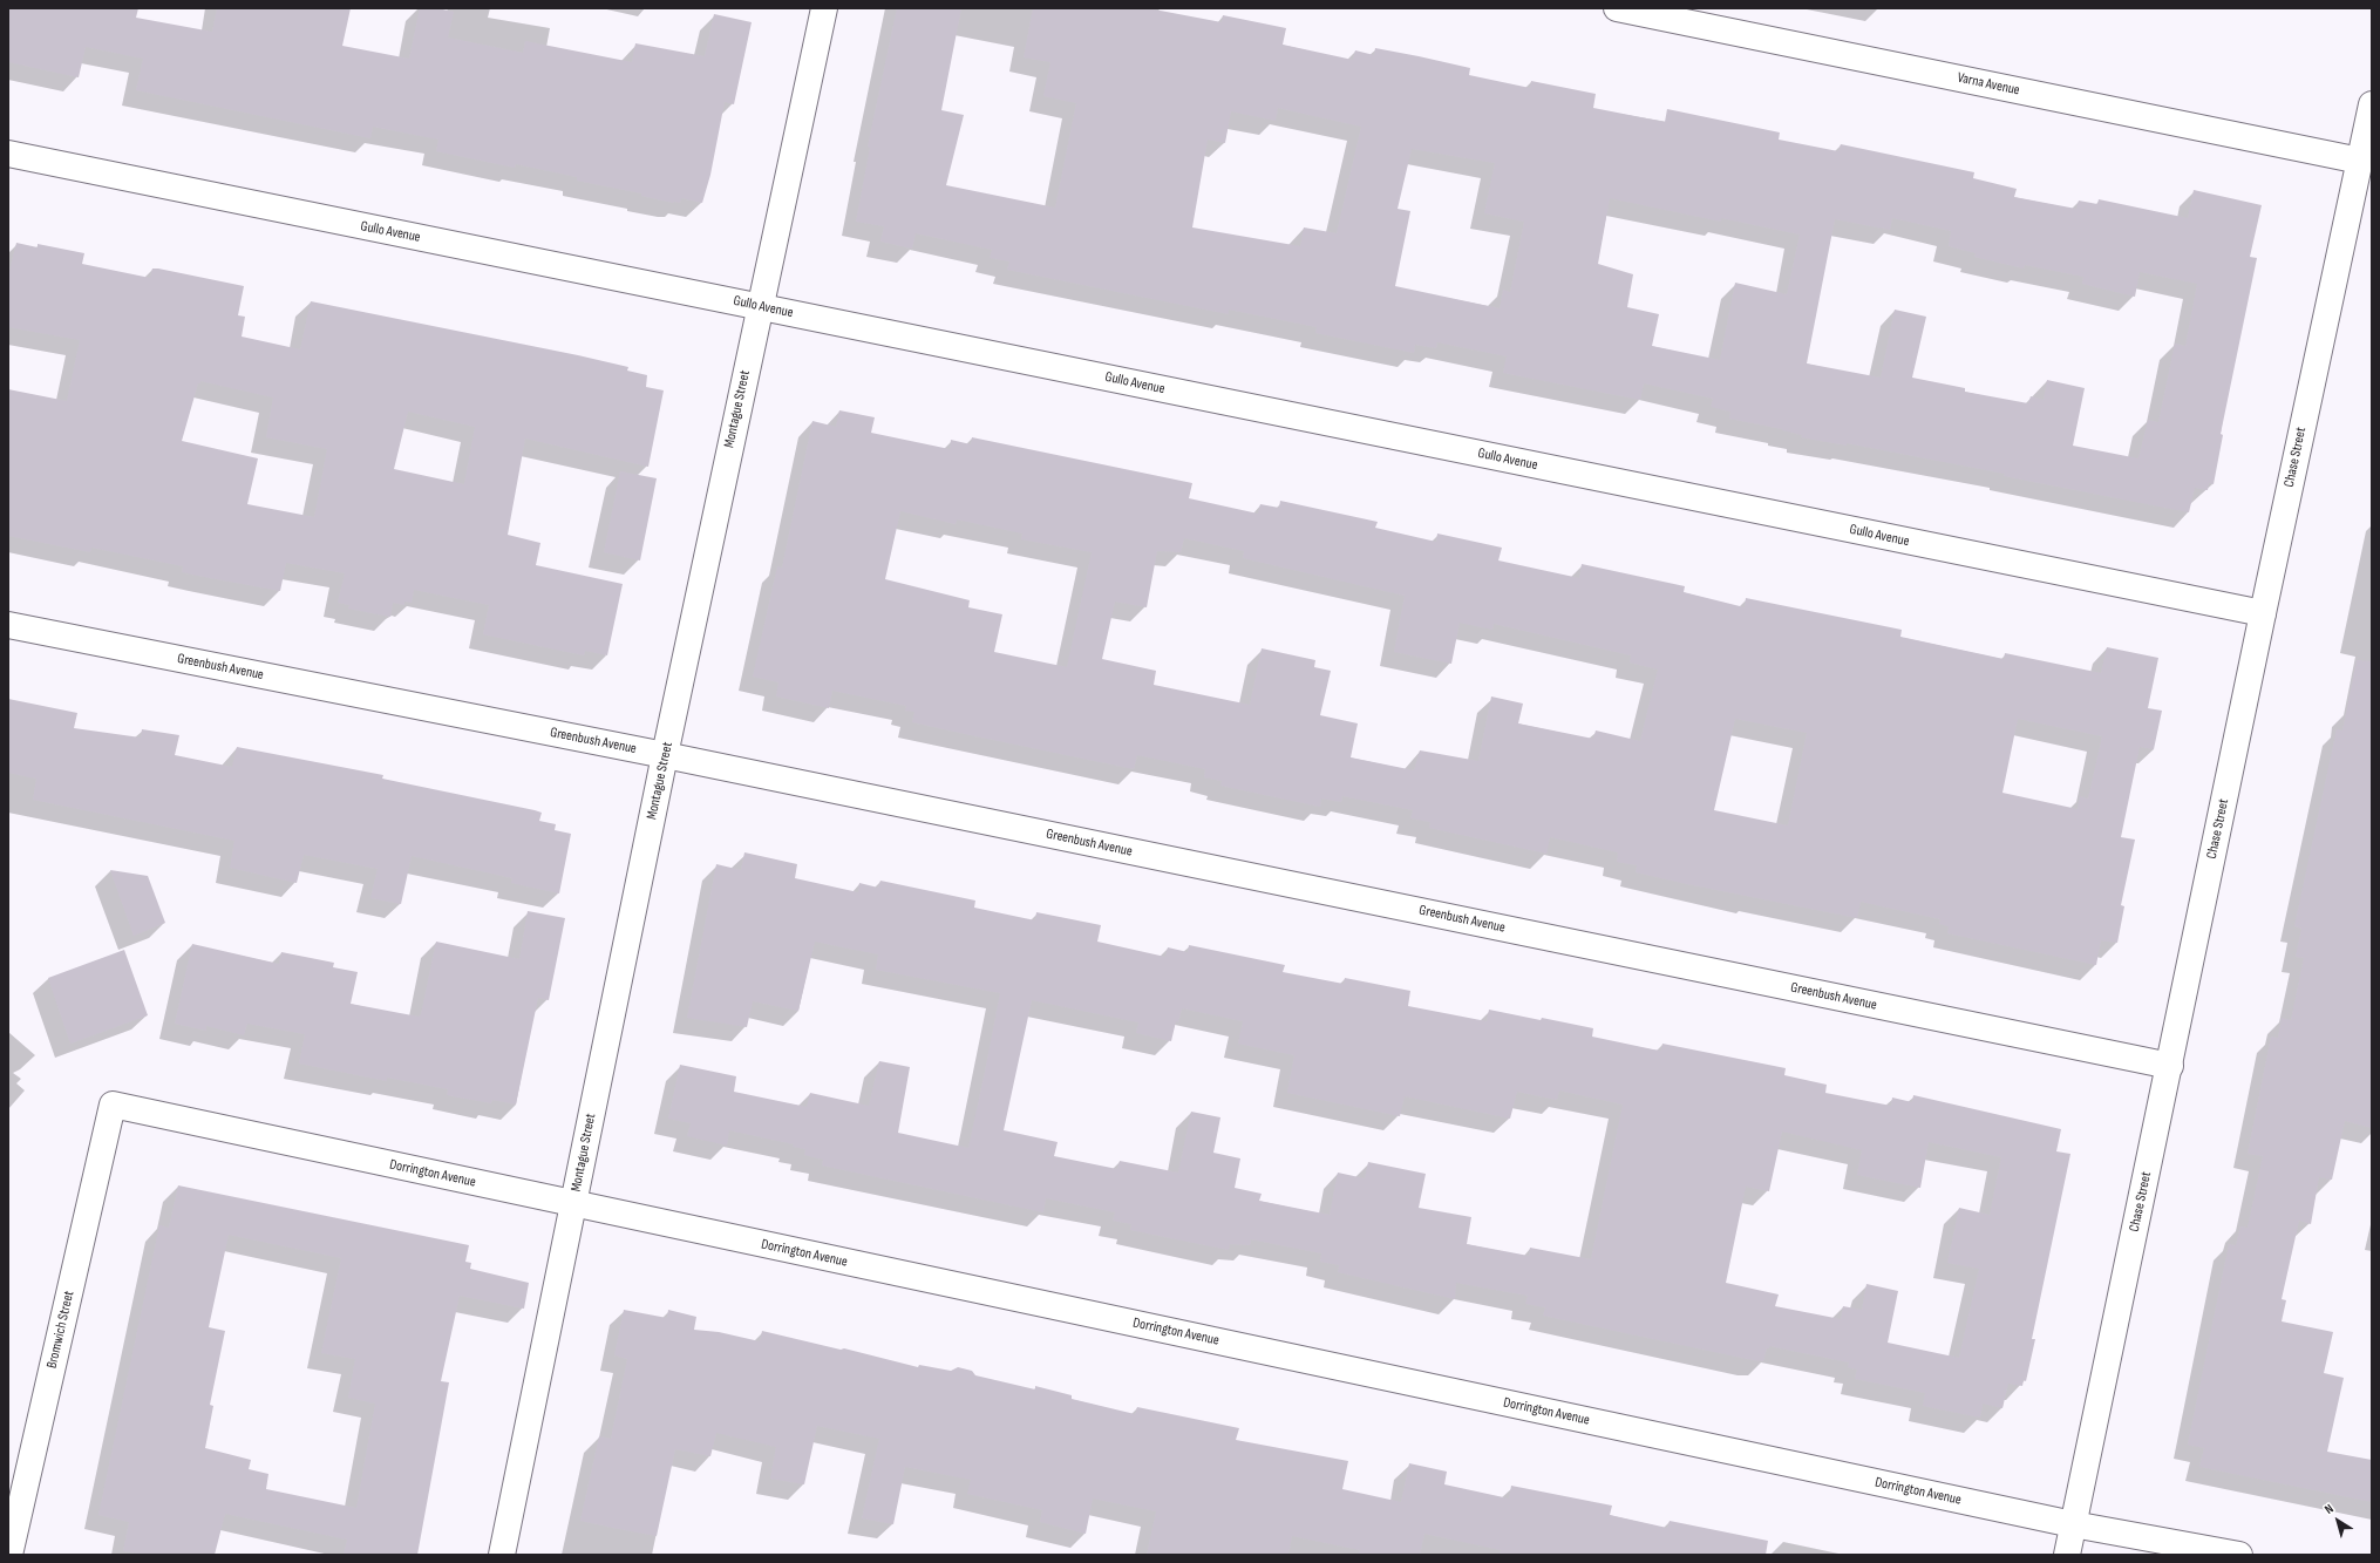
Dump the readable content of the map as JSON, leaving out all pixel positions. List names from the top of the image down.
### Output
{
  "streets": {
    "street": [
      "Varna Avenue",
      "Gullo Avenue",
      "Montague Street",
      "Chase Street",
      "Greenbush Avenue",
      "Dorrington Avenue",
      "Bromwich Street"
    ]
  },
  "crossings": [
    ["Varna Avenue", "Chase Street"],
    ["Gullo Avenue", "Montague Street"],
    ["Gullo Avenue", "Chase Street"],
    ["Montague Street", "Greenbush Avenue"],
    ["Montague Street", "Dorrington Avenue"],
    ["Chase Street", "Greenbush Avenue"],
    ["Chase Street", "Dorrington Avenue"],
    ["Dorrington Avenue", "Bromwich Street"]
  ],
  "north": "top left"
}
